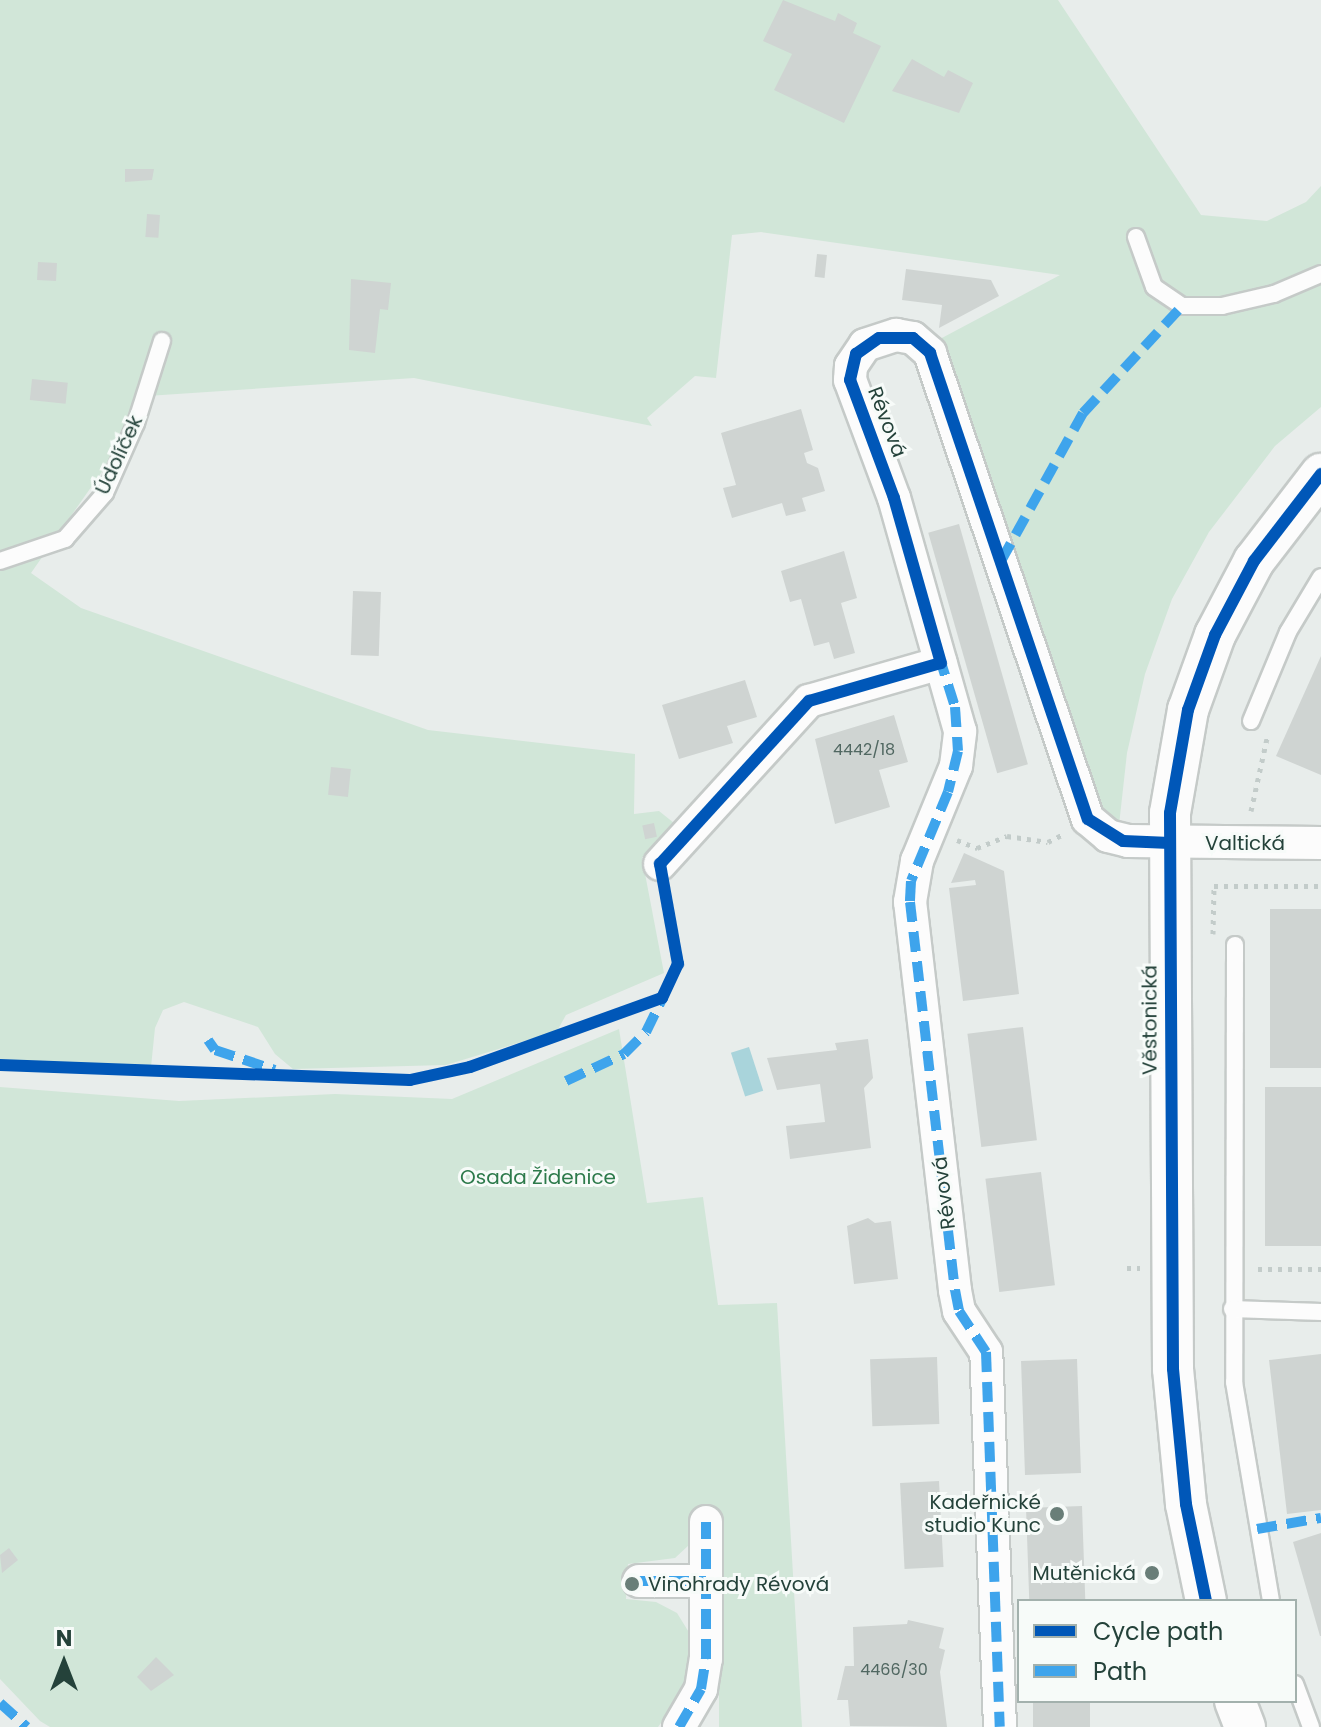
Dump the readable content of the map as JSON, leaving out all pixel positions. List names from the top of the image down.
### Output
{
  "streets": {
    "street": ["Révová", "Valtická", "Věstonická"],
    "lane": ["Údolíček"]
  },
  "crossings": [
    ["Valtická", "Věstonická"]
  ],
  "parks": ["Osada Židenice"],
  "places": ["Kadeřnické studio Kunc", "Mutěnická", "Vinohrady Révová"],
  "house_numbers": ["4442/18", "4466/30"],
  "legend": ["Cycle path", "Path"],
  "north": "top"
}
